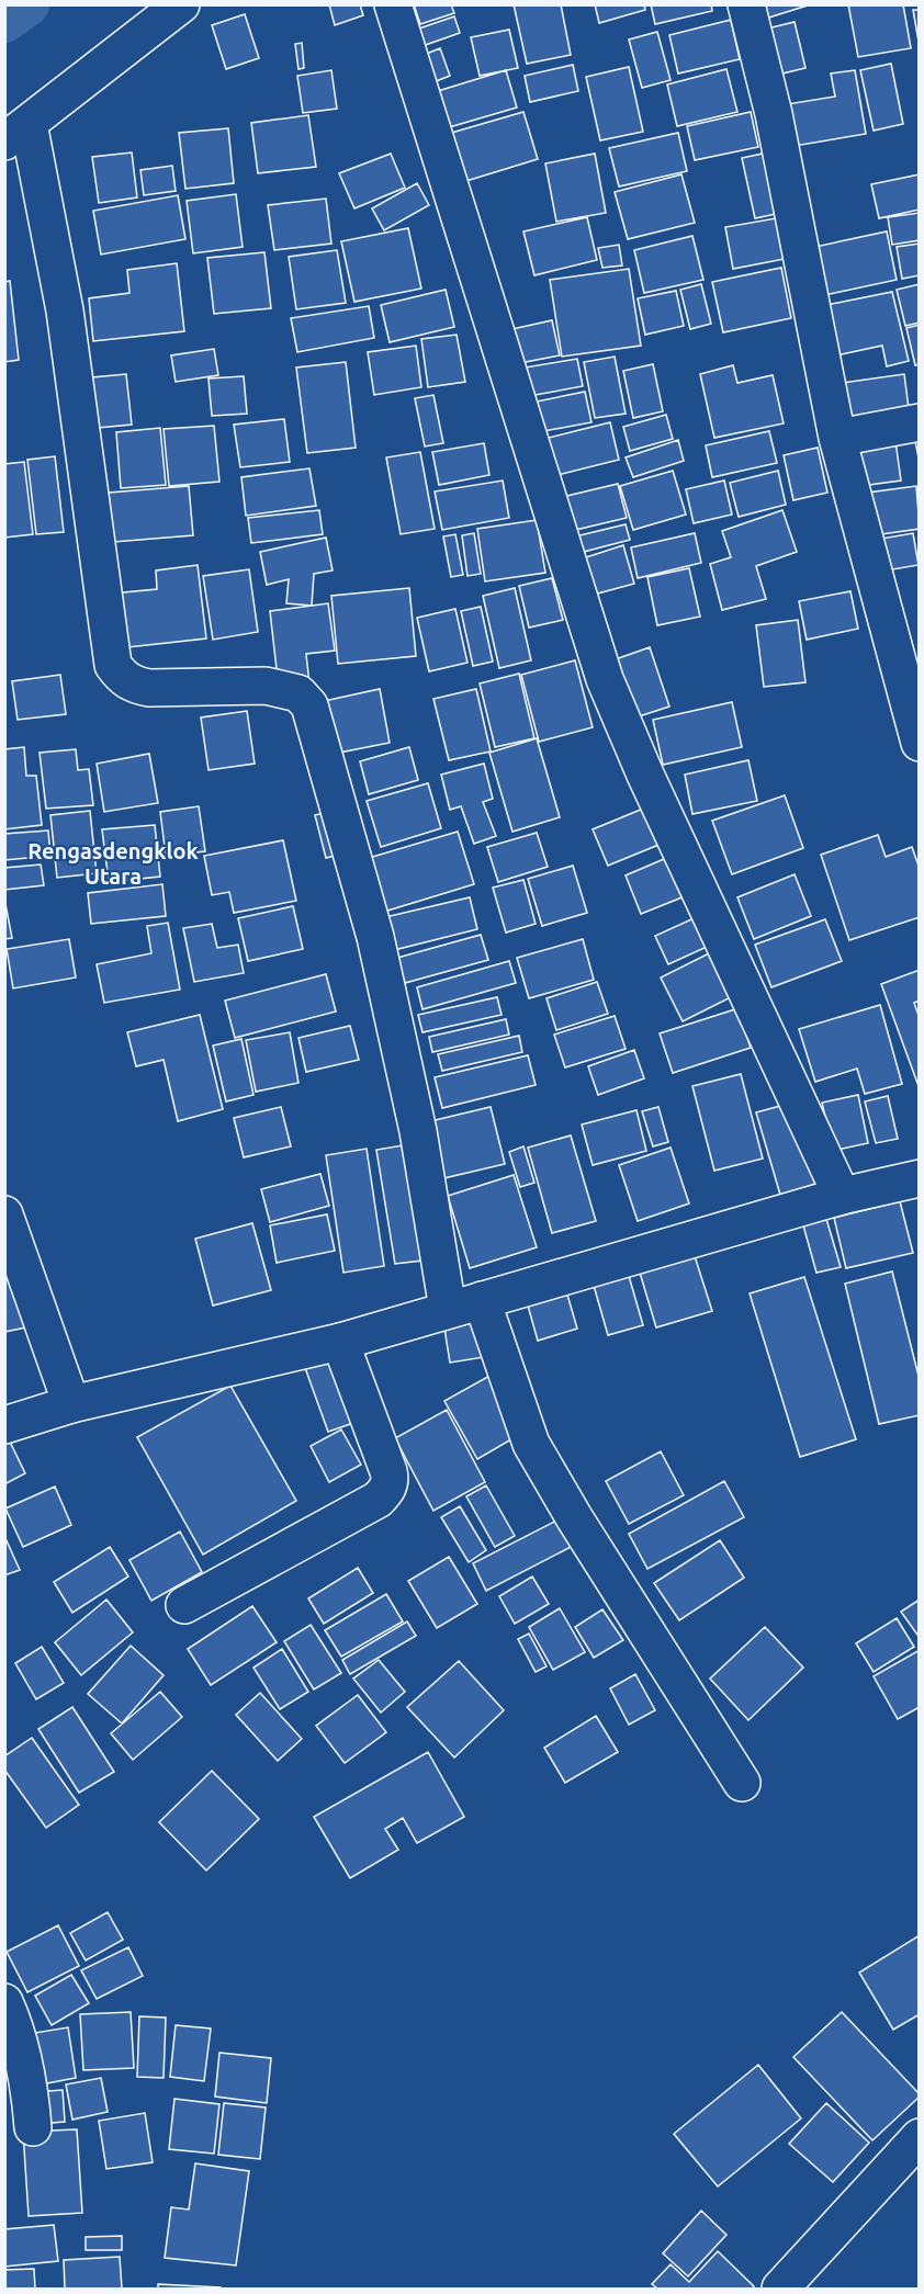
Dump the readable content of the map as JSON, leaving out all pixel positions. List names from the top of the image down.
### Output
{
  "districts": ["Rengasdengklok Utara"]
}
